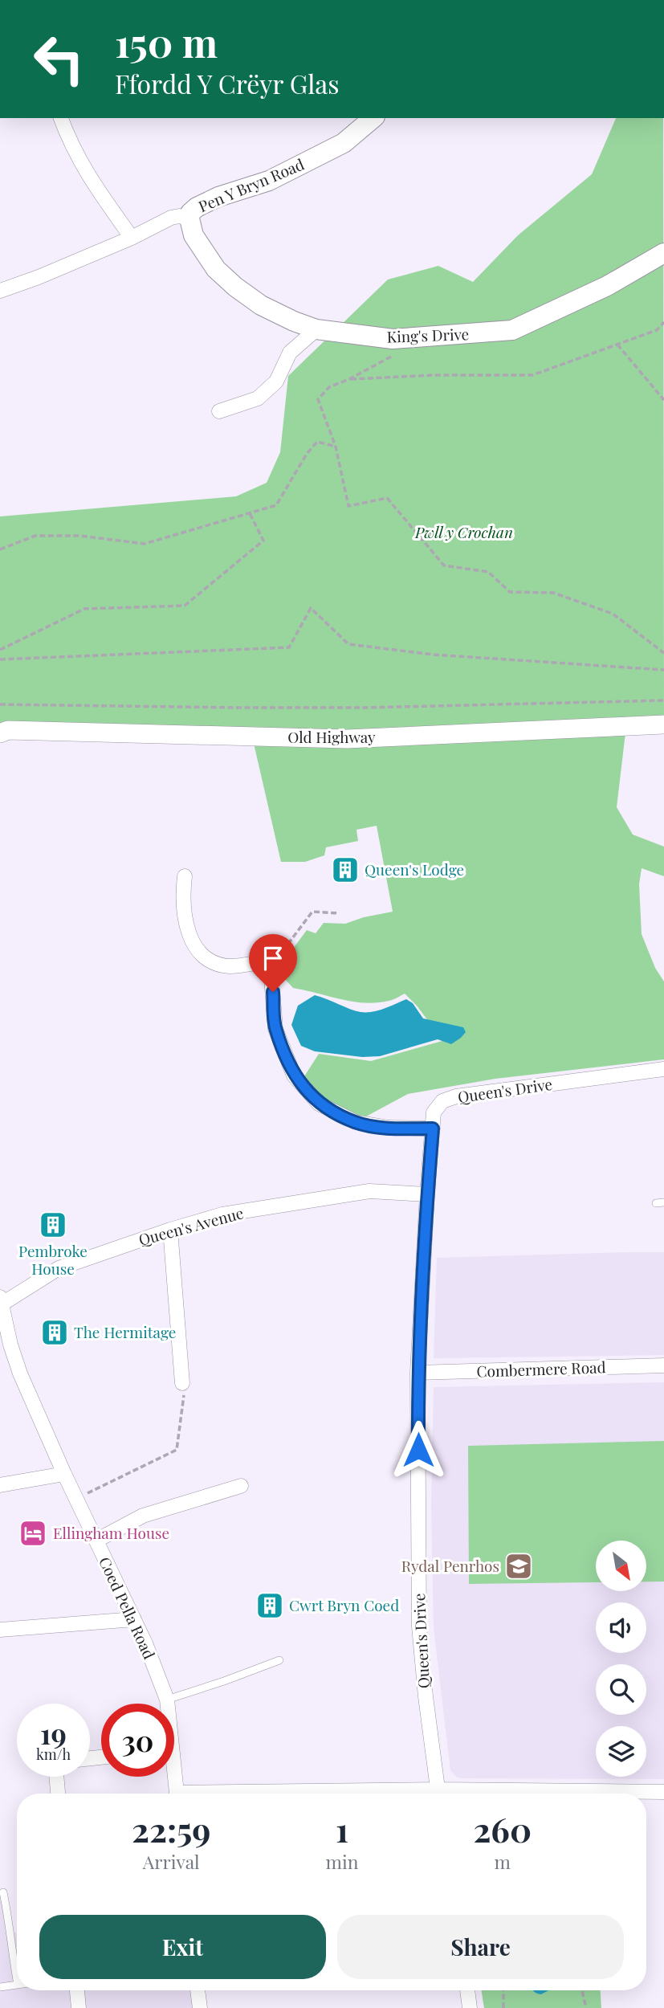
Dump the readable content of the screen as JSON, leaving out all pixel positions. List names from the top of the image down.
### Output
{
  "streets": {
    "main road": ["Pen Y Bryn Road", "King's Drive"],
    "street": [
      "Old Highway",
      "Queen's Drive",
      "Queen's Avenue",
      "Combermere Road",
      "Coed Pella Road"
    ]
  },
  "crossings": [
    ["Pen Y Bryn Road", "King's Drive"],
    ["Queen's Drive", "Queen's Avenue"],
    ["Queen's Drive", "Combermere Road"],
    ["Queen's Avenue", "Coed Pella Road"]
  ],
  "parks": ["Pwll y Crochan"],
  "places": {
    "building": [
      "Queen's Lodge",
      "Pembroke House",
      "The Hermitage",
      "Cwrt Bryn Coed"
    ],
    "hotel": ["Ellingham House"],
    "school or university": ["Rydal Penrhos"]
  },
  "north": "bottom right",
  "page": {
    "turn": ["150 m", "Ffordd Y Crëyr Glas"],
    "speed": "19 km/h",
    "limit": "30",
    "eta": [
      "22:59",
      "Arrival",
      "1",
      "min",
      "260",
      "m"
    ],
    "buttons": ["Exit", "Share"]
  }
}
